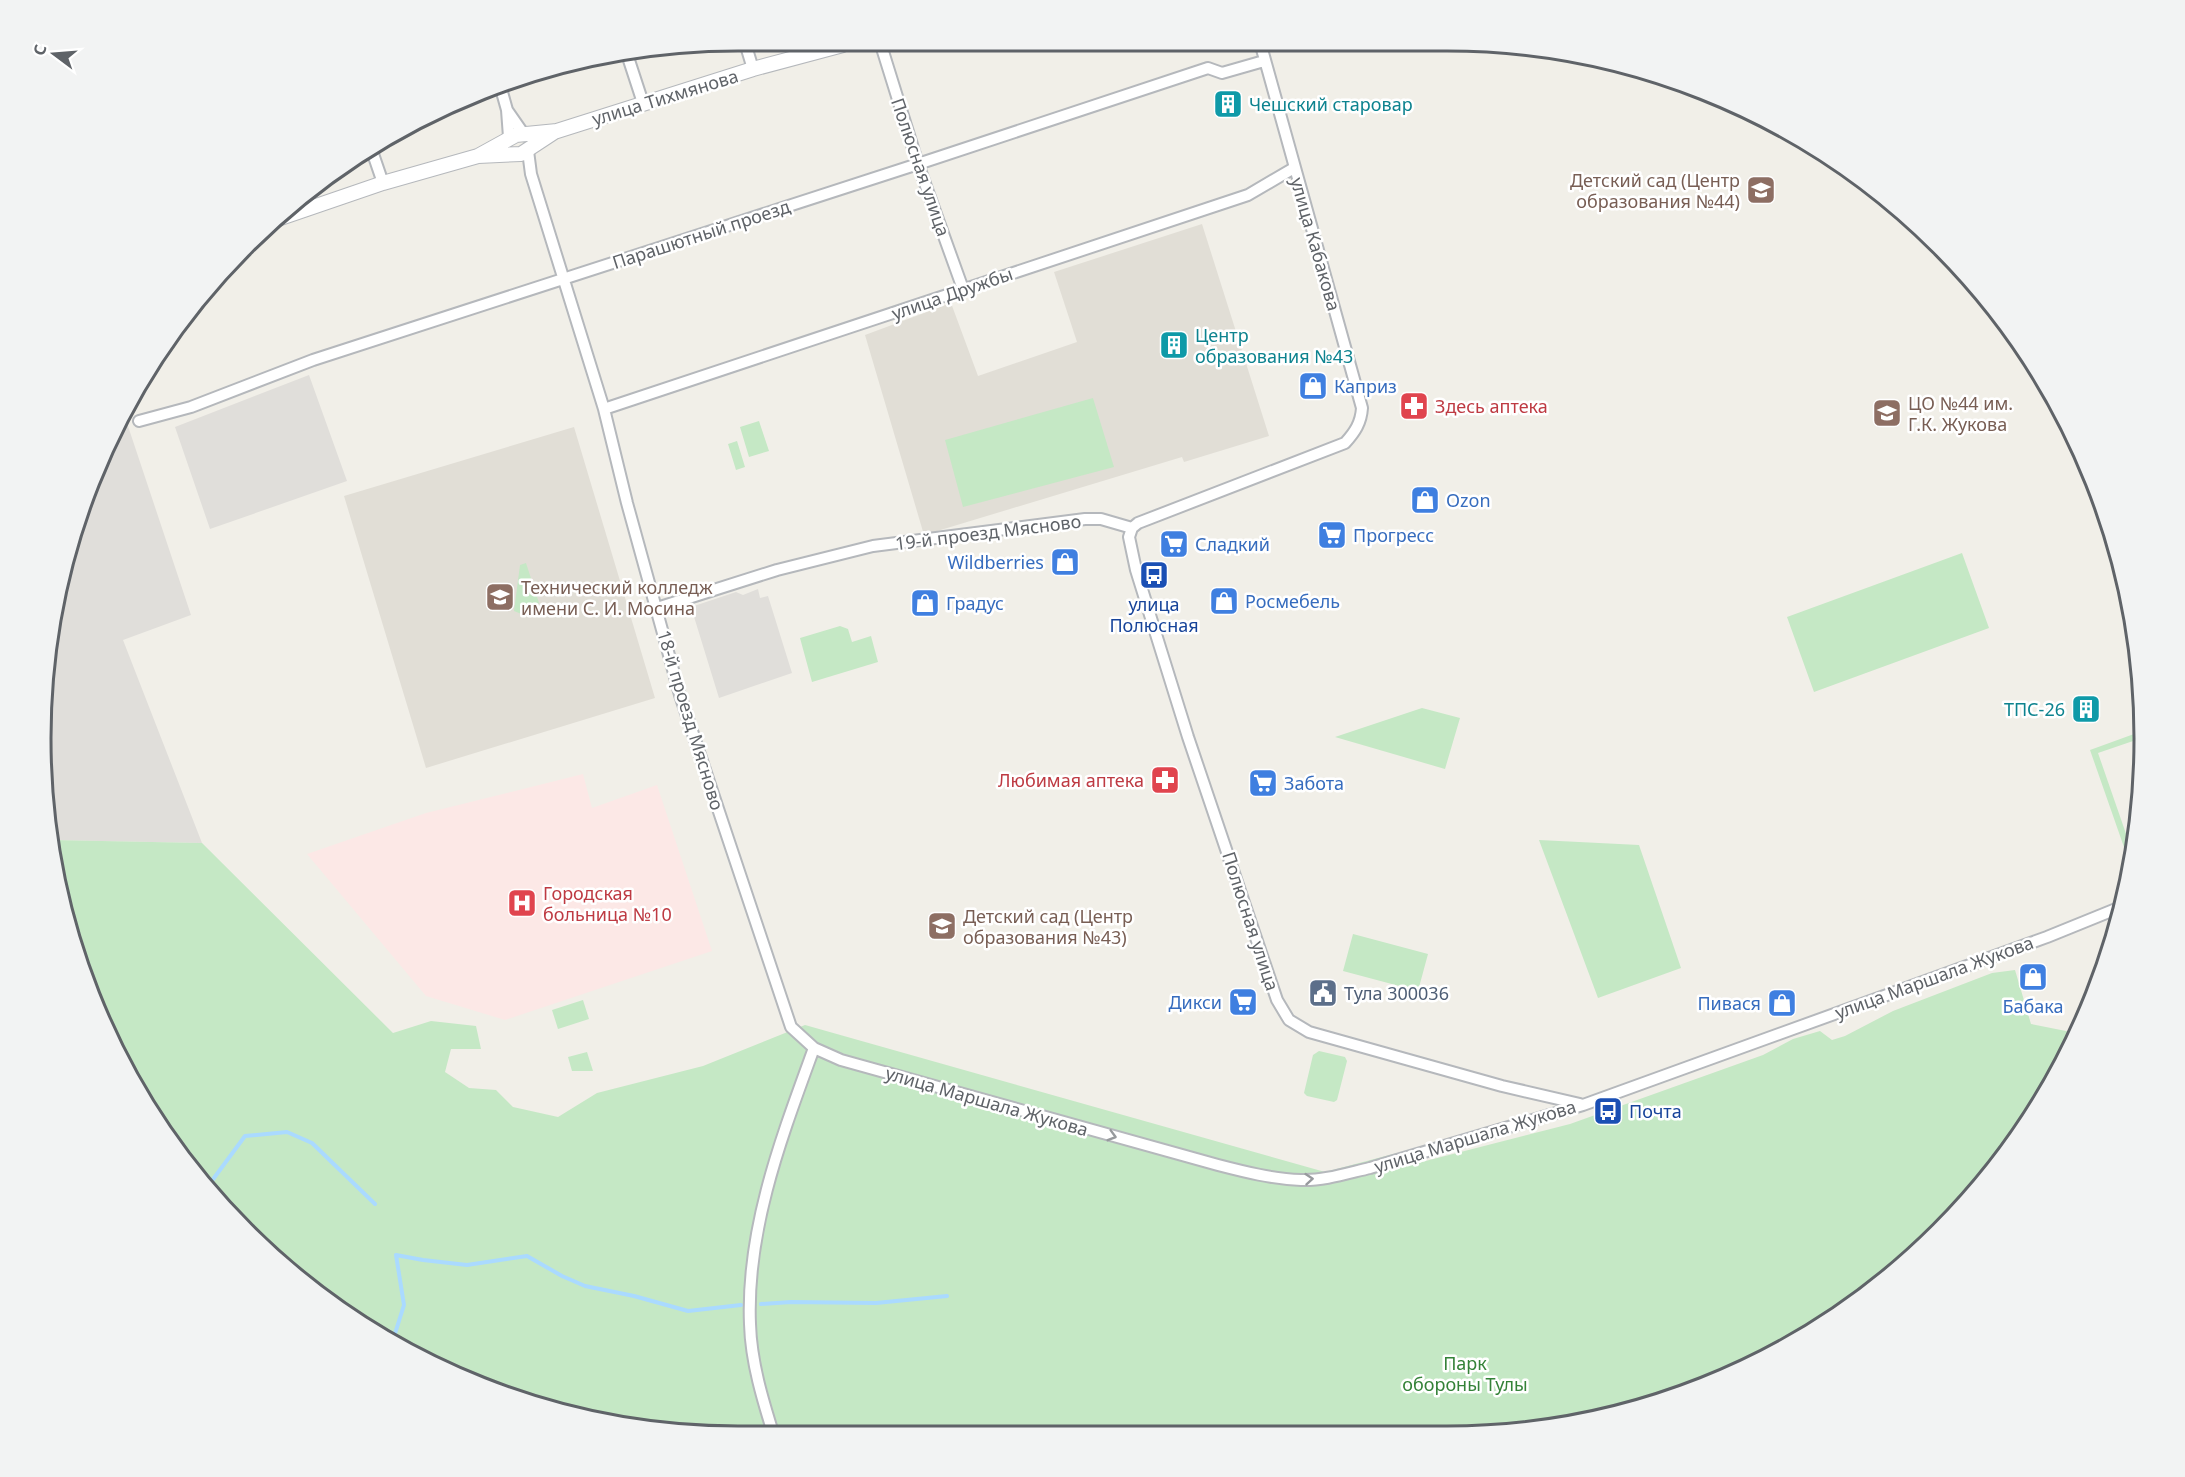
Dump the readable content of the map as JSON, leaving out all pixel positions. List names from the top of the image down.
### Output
{
  "streets": {
    "street": [
      "улица Тихмянова",
      "Полюсная улица",
      "Парашютный проезд",
      "улица Кабакова",
      "улица Дружбы",
      "19-й проезд Мясново",
      "18-й проезд Мясново",
      "улица Маршала Жукова"
    ]
  },
  "crossings": [
    ["улица Тихмянова", "18-й проезд Мясново"],
    ["Полюсная улица", "Парашютный проезд"],
    ["Полюсная улица", "улица Кабакова"],
    ["Полюсная улица", "улица Дружбы"],
    ["Полюсная улица", "19-й проезд Мясново"],
    ["Полюсная улица", "улица Маршала Жукова"],
    ["Парашютный проезд", "улица Кабакова"],
    ["Парашютный проезд", "18-й проезд Мясново"],
    ["улица Кабакова", "улица Дружбы"],
    ["улица Кабакова", "19-й проезд Мясново"],
    ["улица Дружбы", "18-й проезд Мясново"],
    ["19-й проезд Мясново", "18-й проезд Мясново"],
    ["18-й проезд Мясново", "улица Маршала Жукова"]
  ],
  "one_way": ["улица Маршала Жукова"],
  "parks": ["Парк обороны Тулы"],
  "places": {
    "building": ["Чешский старовар", "Центр образования №43", "ТПС-26"],
    "school or university": [
      "Детский сад (Центр образования №44)",
      "ЦО №44 им. Г.К. Жукова",
      "Технический колледж имени С. И. Мосина",
      "Детский сад (Центр образования №43)"
    ],
    "shop": [
      "Каприз",
      "Ozon",
      "Wildberries",
      "Росмебель",
      "Градус",
      "Бабака",
      "Пивася"
    ],
    "pharmacy": ["Здесь аптека", "Любимая аптека"],
    "supermarket": [
      "Прогресс",
      "Сладкий",
      "Забота",
      "Дикси"
    ],
    "bus stop": ["улица Полюсная", "Почта"],
    "hospital": ["Городская больница №10"],
    "public building": ["Тула 300036"]
  },
  "north": "left"
}
